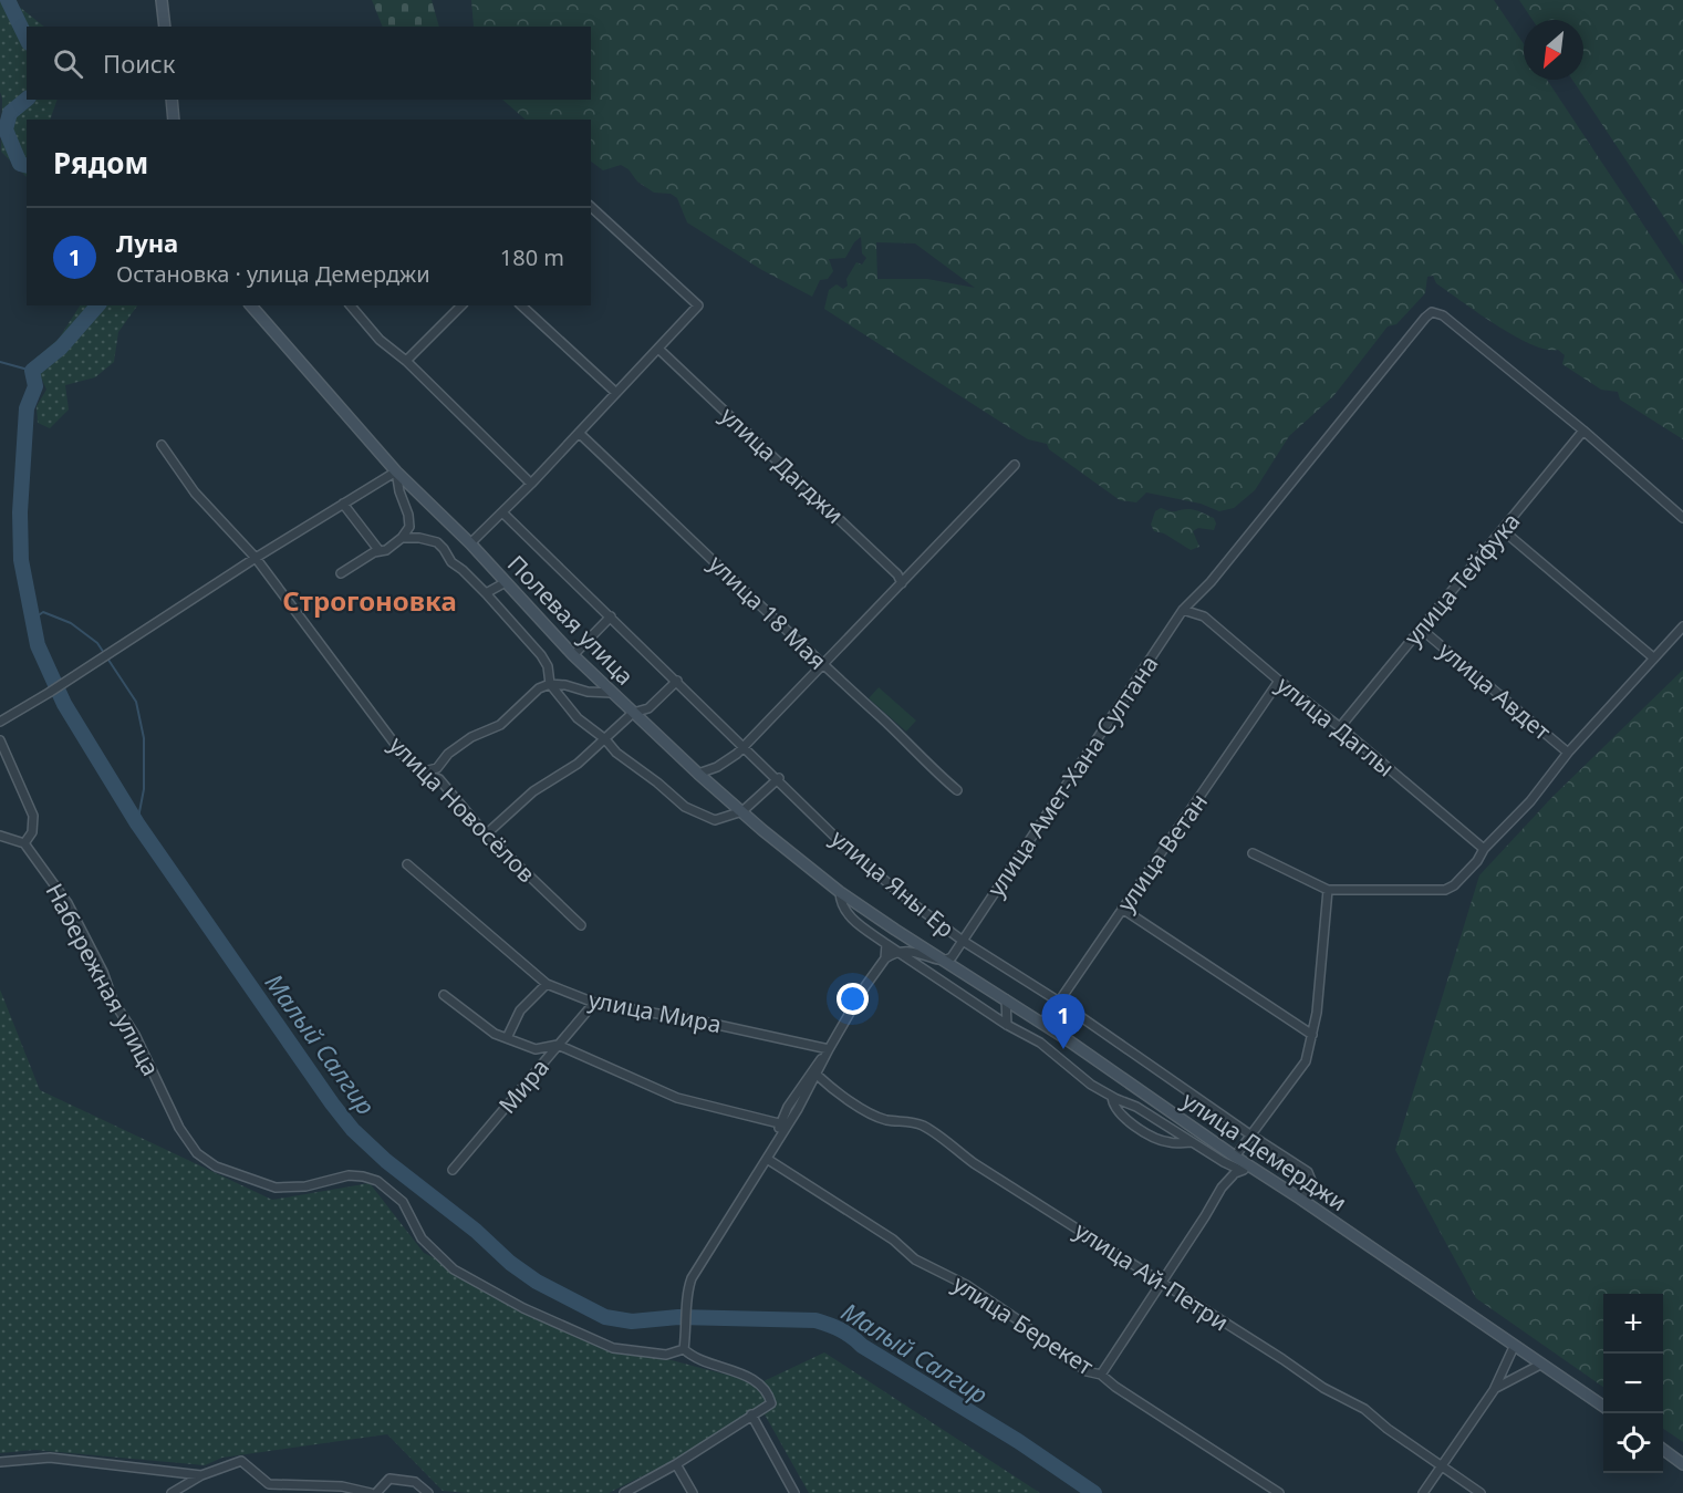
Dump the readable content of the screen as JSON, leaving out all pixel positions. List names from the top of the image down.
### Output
{
  "streets": {
    "main road": ["Полевая улица", "улица Демерджи"],
    "street": [
      "улица Дагджи",
      "улица Тейфука",
      "улица 18 Мая",
      "улица Авдет",
      "улица Даглы",
      "улица Амет-Хана Султана",
      "улица Новосёлов",
      "улица Ветан",
      "улица Яны Ер",
      "Набережная улица",
      "улица Мира",
      "Мира",
      "улица Ай-Петри",
      "улица Берекет"
    ]
  },
  "crossings": [
    ["улица Тейфука", "улица Авдет"],
    ["улица Тейфука", "улица Даглы"],
    ["улица Тейфука", "улица Амет-Хана Султана"],
    ["Полевая улица", "улица Демерджи"],
    ["улица Даглы", "улица Амет-Хана Султана"],
    ["улица Даглы", "улица Ветан"],
    ["улица Амет-Хана Султана", "улица Яны Ер"],
    ["улица Амет-Хана Султана", "улица Демерджи"],
    ["улица Ветан", "улица Яны Ер"],
    ["улица Ветан", "улица Демерджи"],
    ["улица Яны Ер", "улица Демерджи"],
    ["улица Мира", "Мира"]
  ],
  "districts": ["Строгоновка"],
  "water": ["Малый Салгир"],
  "north": "bottom left",
  "page": {
    "search": "Поиск",
    "heading": "Рядом",
    "list": [
      {
        "mark": "1",
        "name": "Луна",
        "note": "Остановка · улица Демерджи",
        "value": "180 m"
      }
    ],
    "pins": "1",
    "map_buttons": ["+", "−"]
  }
}
